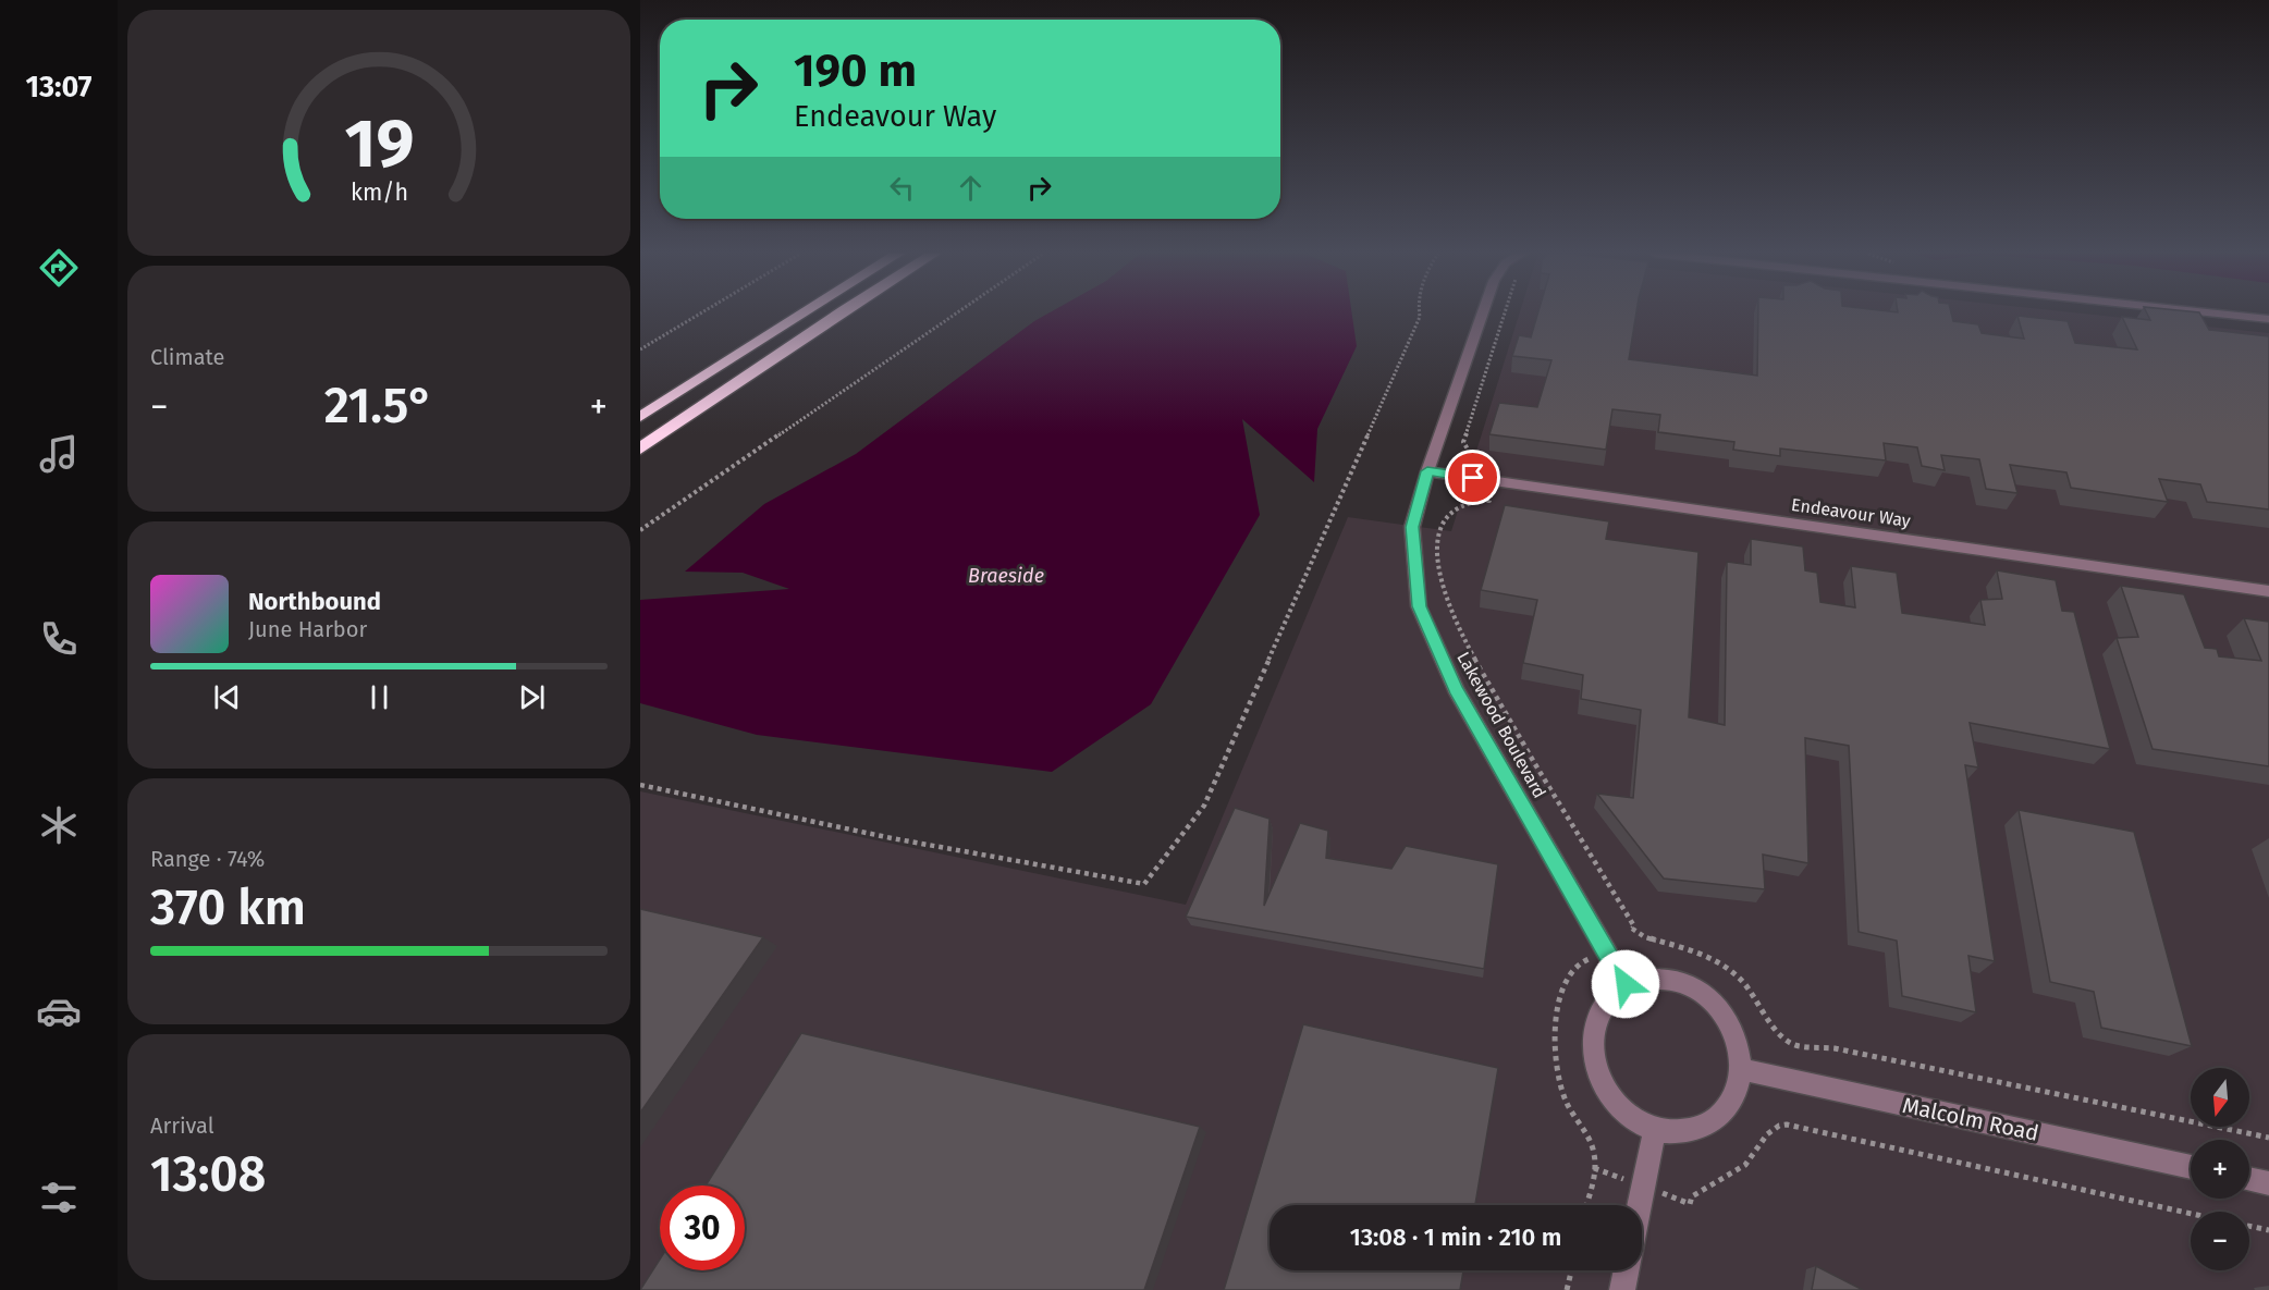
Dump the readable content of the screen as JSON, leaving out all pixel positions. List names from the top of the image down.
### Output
{
  "streets": {
    "street": ["Endeavour Way", "Lakewood Boulevard", "Malcolm Road"]
  },
  "crossings": [
    ["Endeavour Way", "Lakewood Boulevard"],
    ["Lakewood Boulevard", "Malcolm Road"]
  ],
  "water": ["Braeside"],
  "north": "bottom",
  "page": {
    "tabs": "13:07",
    "turn": ["190 m", "Endeavour Way"],
    "tile": [
      "Climate",
      ["Range · 74%", "370 km"],
      ["Arrival", "13:08"]
    ],
    "heat": ["−", "21.5°", "+"],
    "song": ["Northbound", "June Harbor"],
    "map_buttons": ["+", "−"],
    "limit": "30",
    "trip": "13:08 · 1 min · 210 m",
    "gauge": ["19", "km/h"]
  }
}
